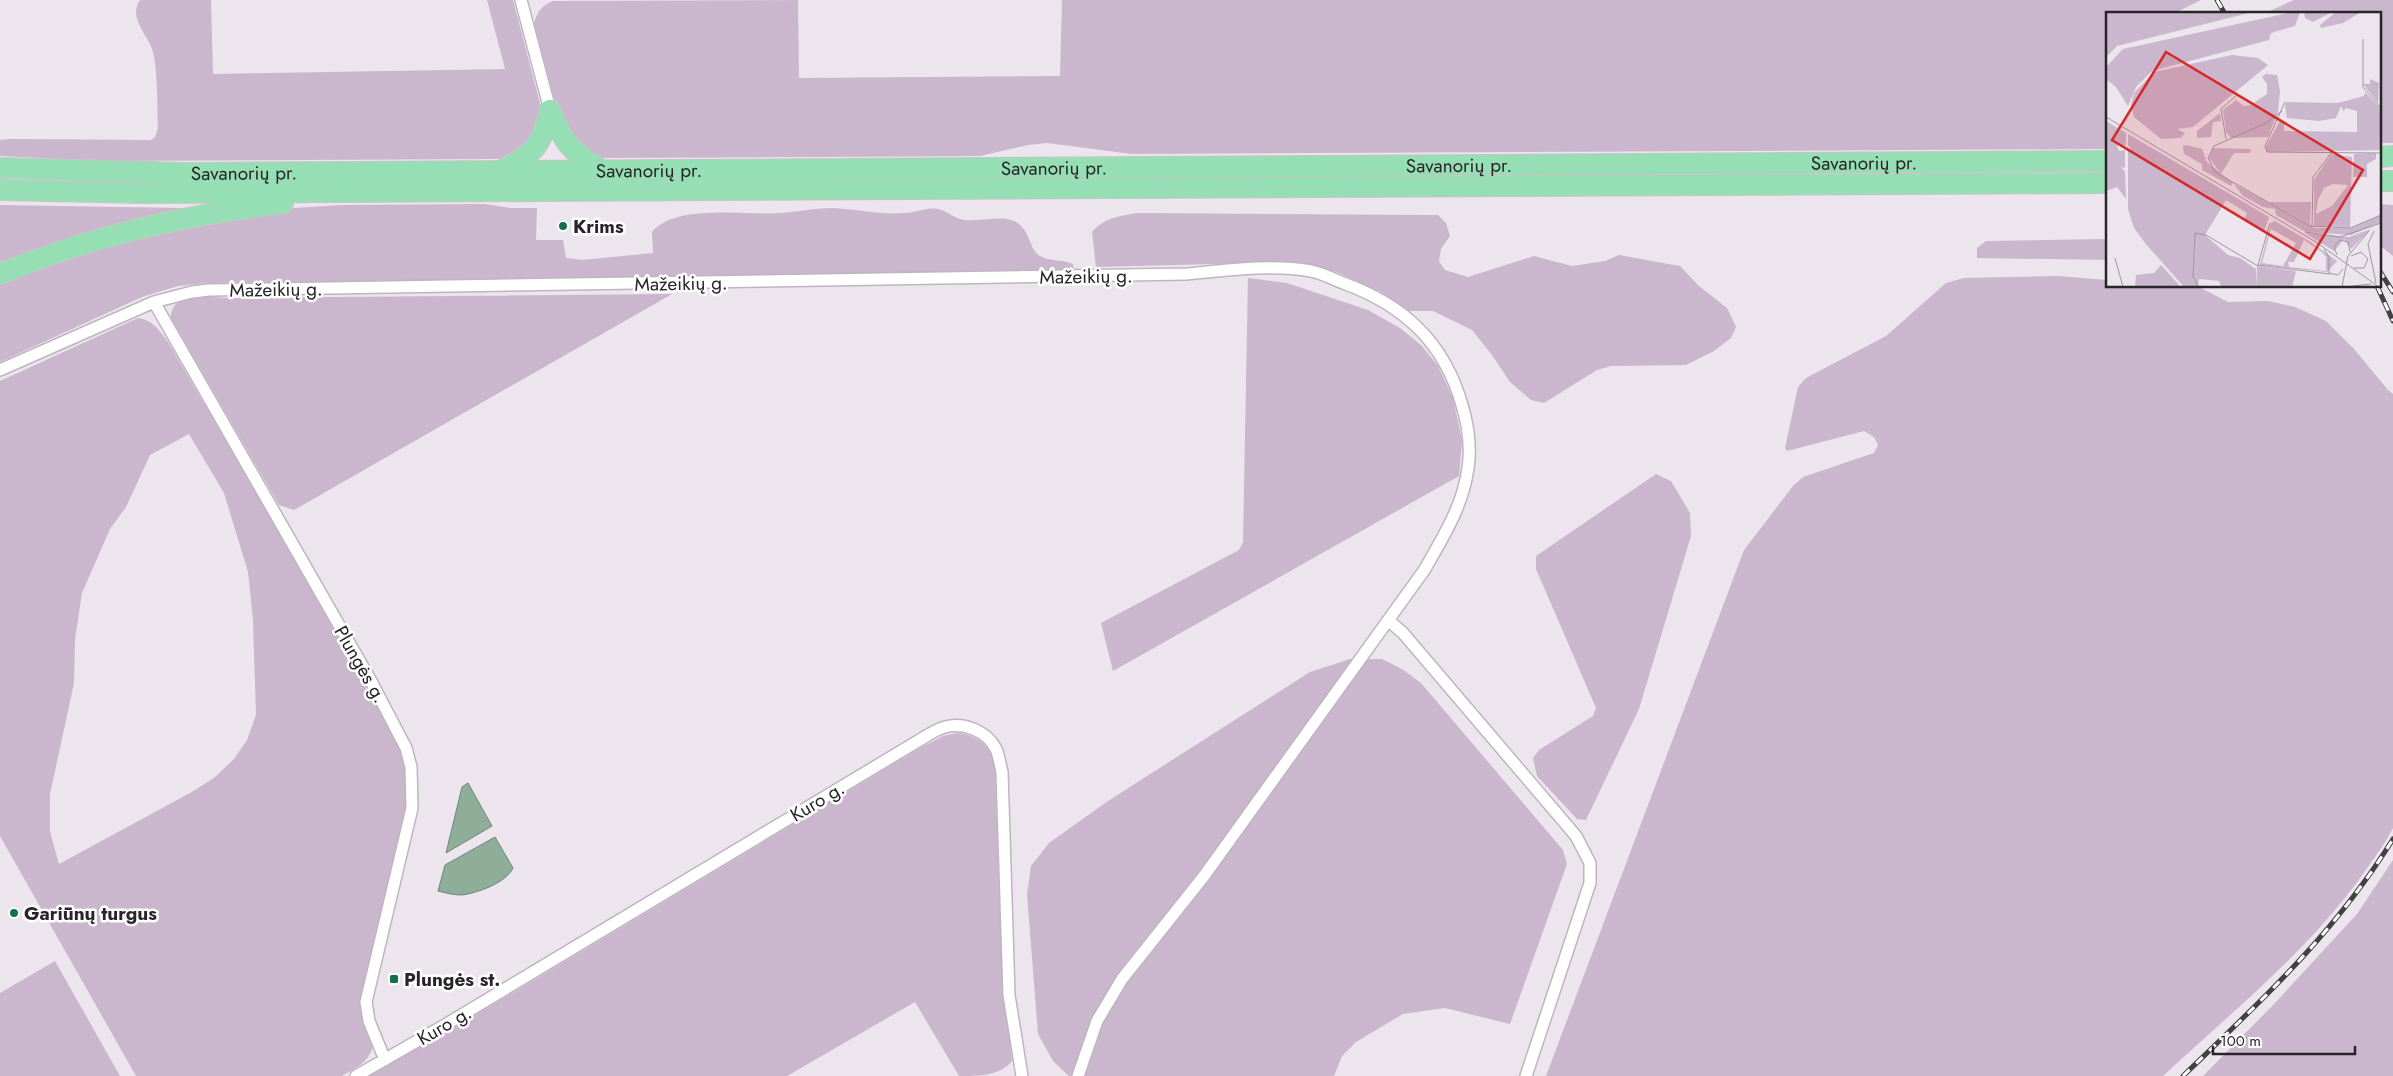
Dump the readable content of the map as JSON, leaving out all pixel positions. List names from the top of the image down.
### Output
{
  "streets": {
    "highway": ["Savanorių pr."],
    "street": ["Mažeikių g.", "Plungės g.", "Kuro g."]
  },
  "crossings": [
    ["Mažeikių g.", "Plungės g."],
    ["Plungės g.", "Kuro g."]
  ],
  "places": {
    "other": ["Krims", "Gariūnų turgus"],
    "transit": ["Plungės st."]
  },
  "scale_bar": "100 m"
}
